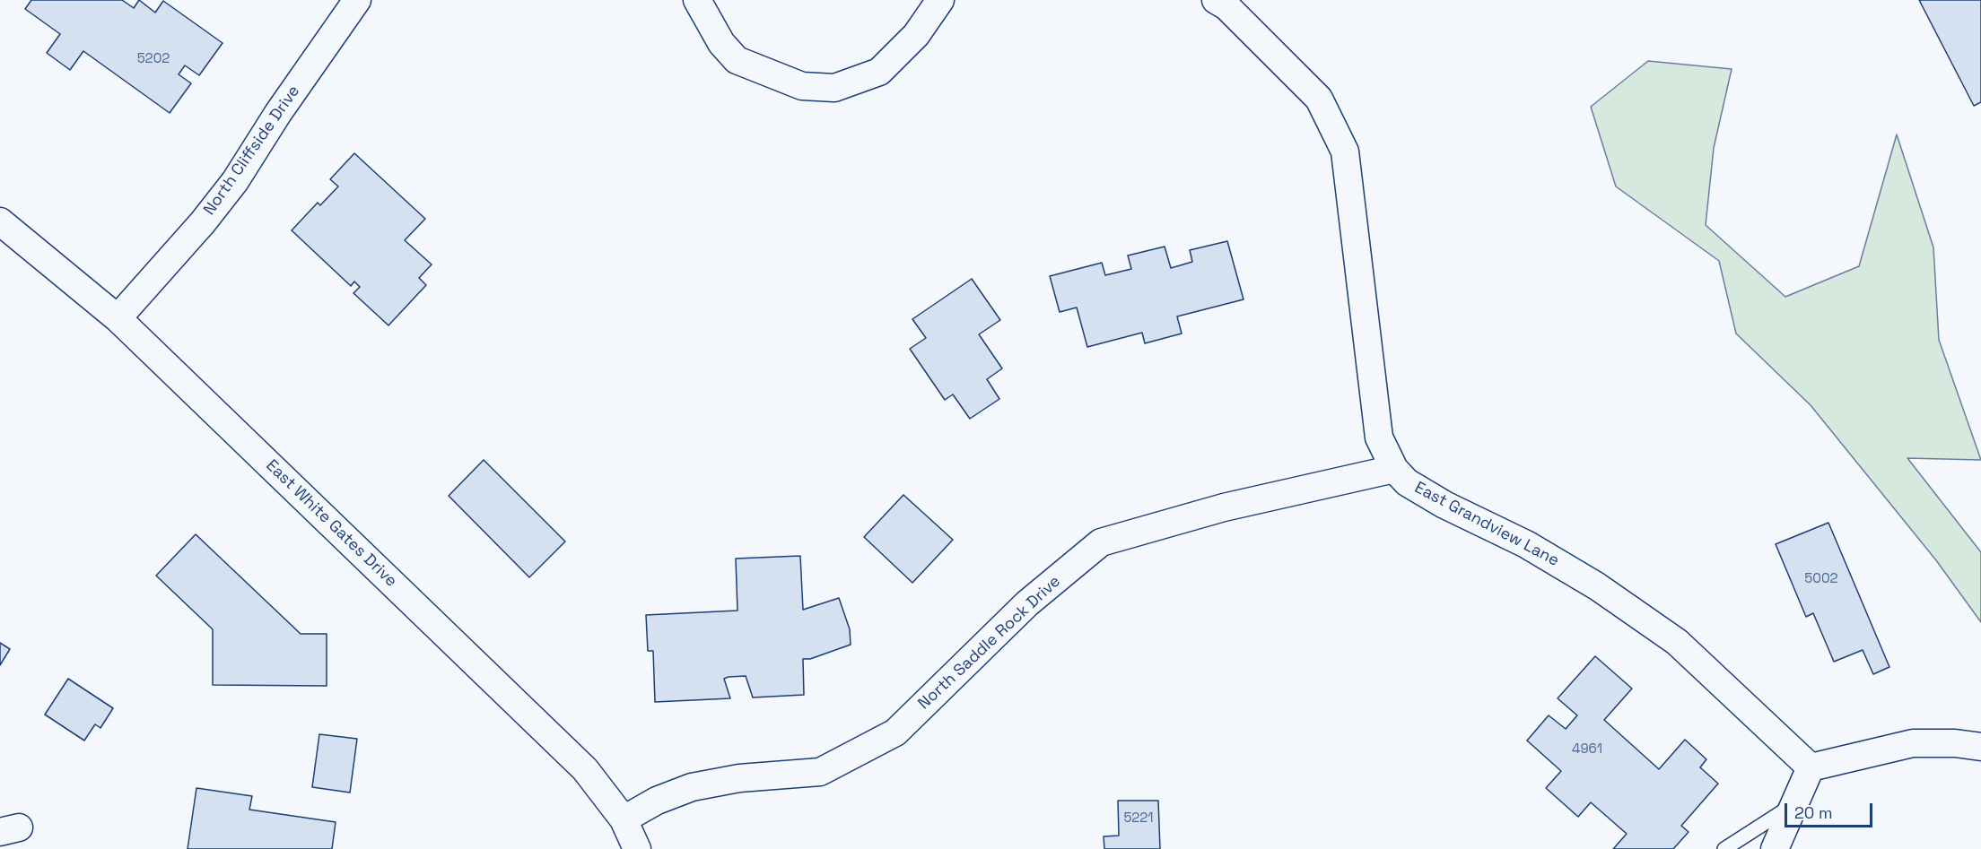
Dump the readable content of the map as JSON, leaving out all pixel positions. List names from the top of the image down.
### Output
{
  "streets": {
    "street": [
      "North Cliffside Drive",
      "East White Gates Drive",
      "East Grandview Lane",
      "North Saddle Rock Drive"
    ]
  },
  "crossings": [
    ["North Cliffside Drive", "East White Gates Drive"],
    ["East White Gates Drive", "North Saddle Rock Drive"],
    ["East Grandview Lane", "North Saddle Rock Drive"]
  ],
  "house_numbers": [
    "5202",
    "5002",
    "4961",
    "5221"
  ],
  "scale_bar": "20 m"
}
